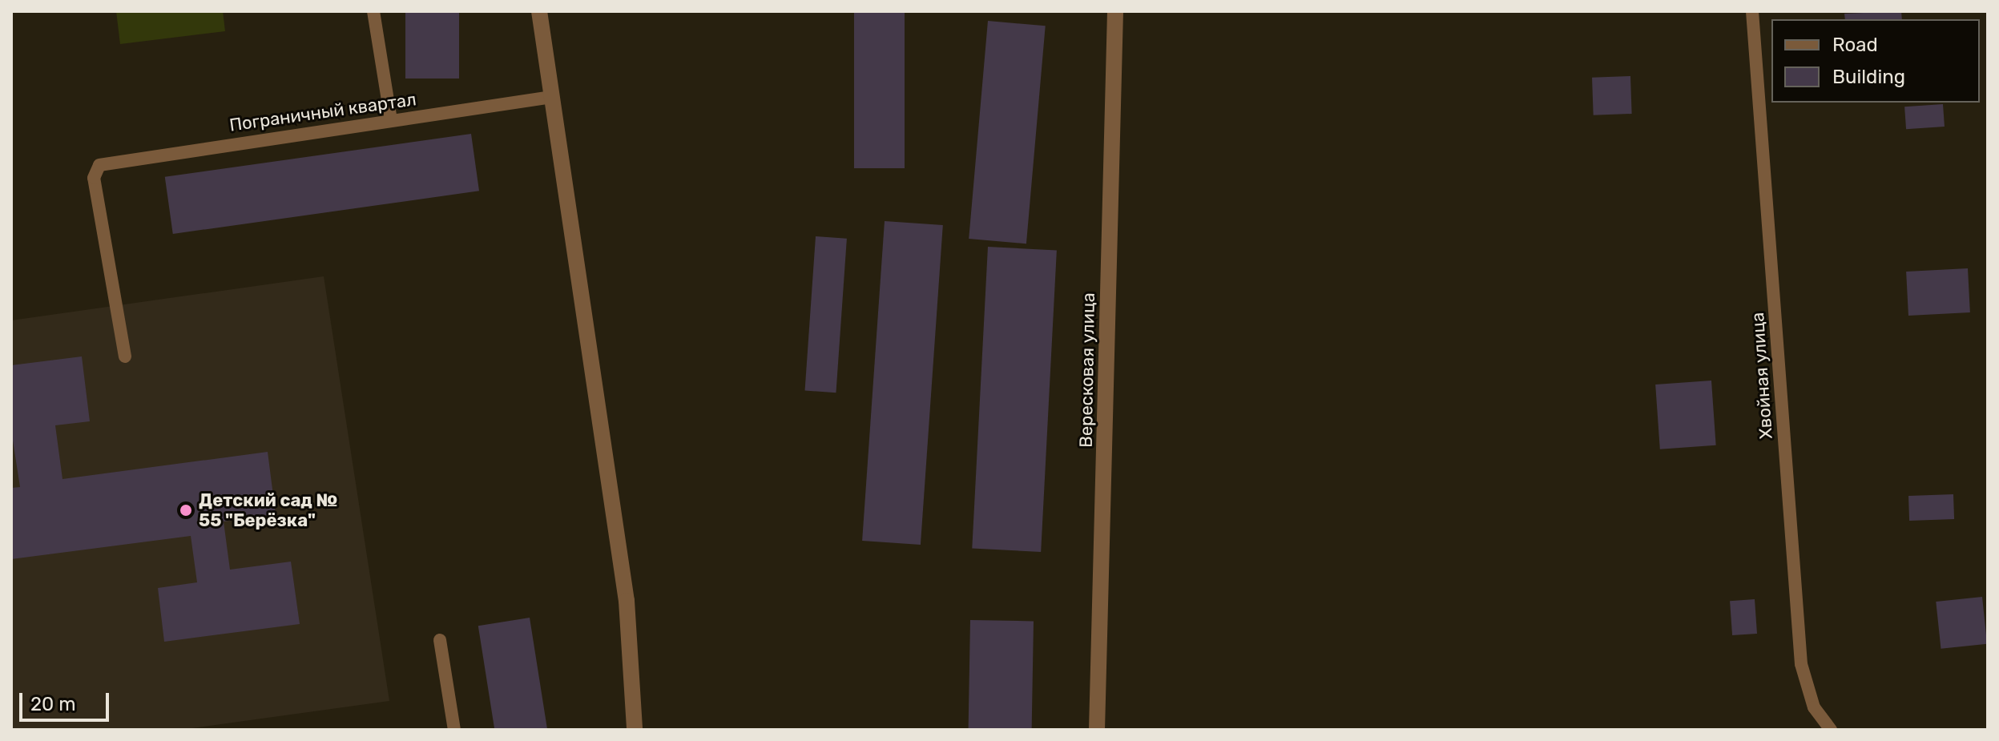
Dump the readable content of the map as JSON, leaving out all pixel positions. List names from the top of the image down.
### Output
{
  "streets": {
    "street": ["Вересковая улица"],
    "lane": ["Пограничный квартал", "Хвойная улица"]
  },
  "places": ["Детский сад № 55 \"Берёзка\""],
  "legend": ["Road", "Building"],
  "scale_bar": "20 m"
}
